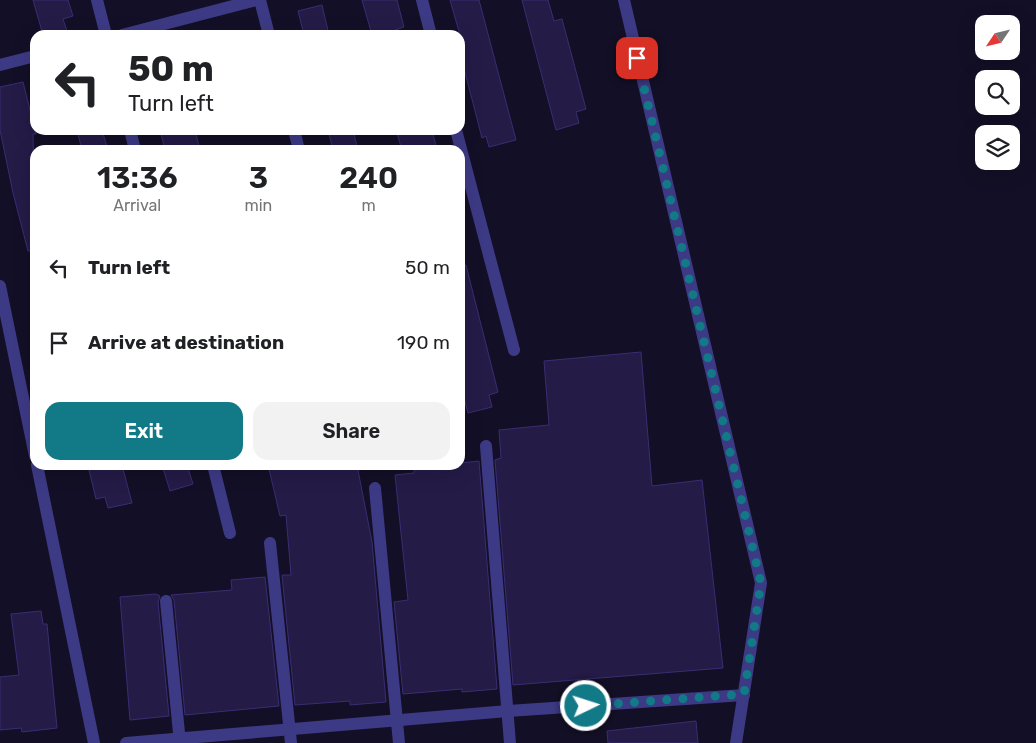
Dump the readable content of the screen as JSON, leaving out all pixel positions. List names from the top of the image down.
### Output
{
  "north": "bottom left",
  "page": {
    "turn": ["50 m", "Turn left"],
    "eta": [
      "13:36",
      "Arrival",
      "3",
      "min",
      "240",
      "m"
    ],
    "list": [
      {
        "name": "Turn left",
        "value": "50 m"
      },
      {
        "name": "Arrive at destination",
        "value": "190 m"
      }
    ],
    "buttons": ["Exit", "Share"]
  }
}
